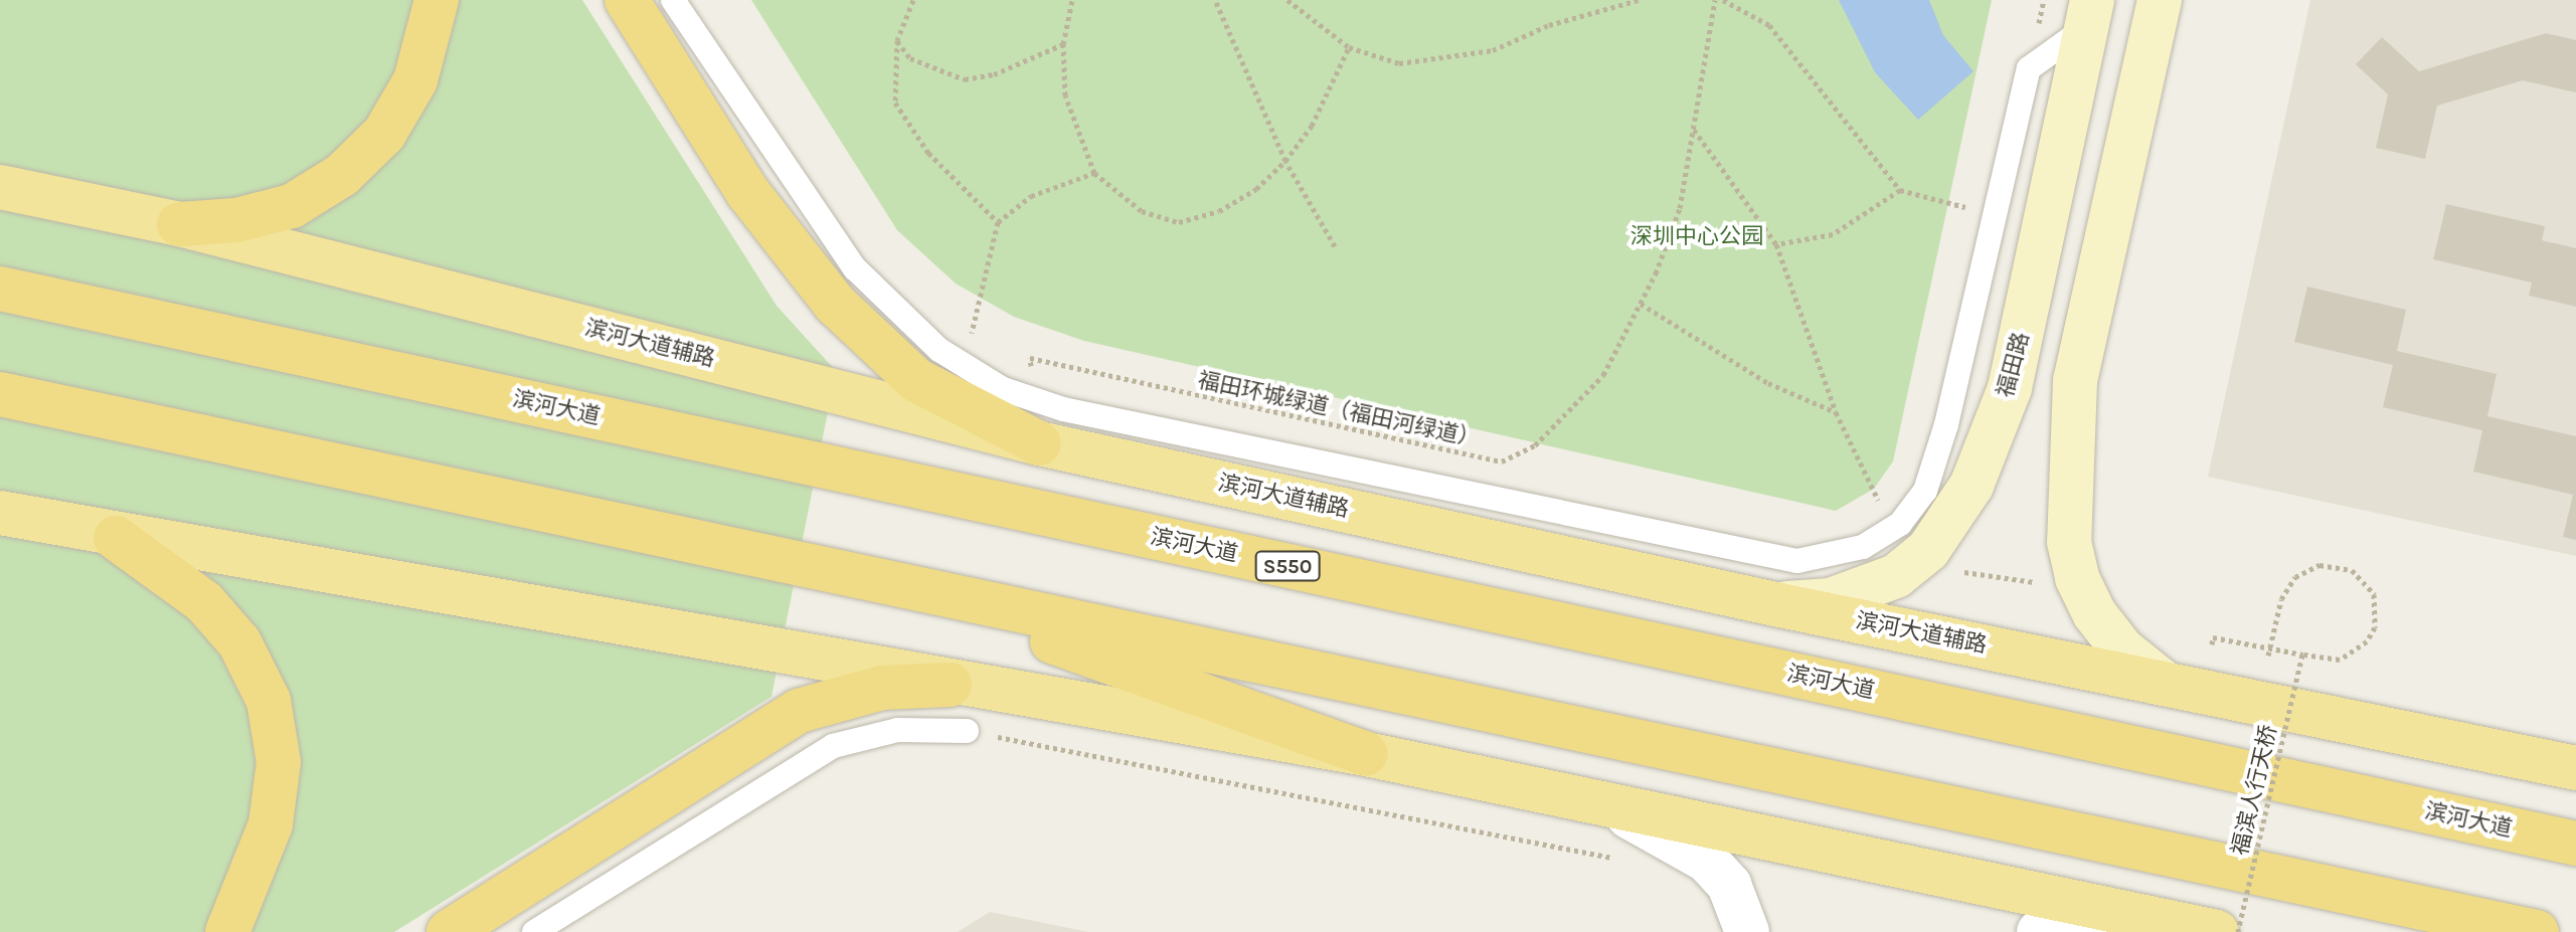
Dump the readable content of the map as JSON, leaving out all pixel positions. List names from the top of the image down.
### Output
{
  "streets": {
    "highway": ["滨河大道", "S550"],
    "main road": ["滨河大道辅路", "福田路"],
    "path": ["福田环城绿道（福田河绿道）", "福滨人行天桥"]
  },
  "crossings": [
    ["滨河大道辅路", "福田路"]
  ],
  "parks": ["深圳中心公园"]
}
